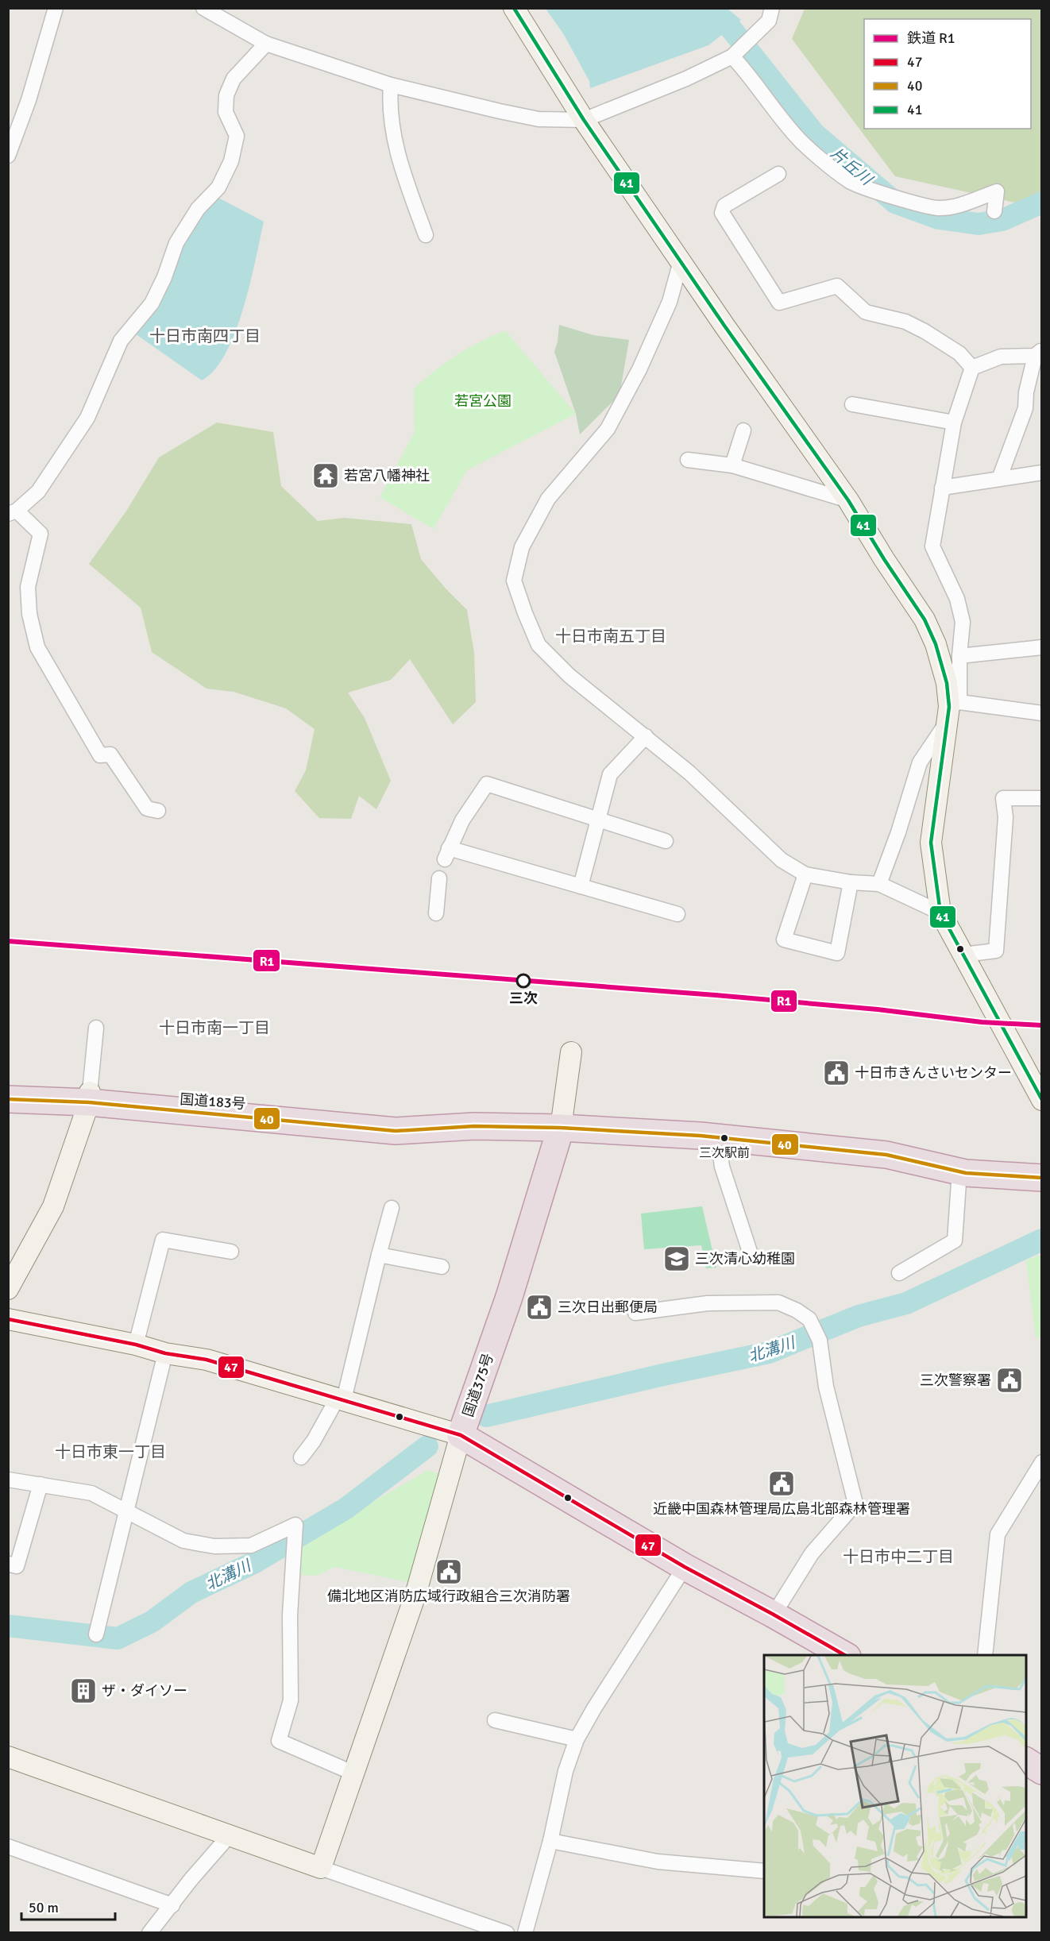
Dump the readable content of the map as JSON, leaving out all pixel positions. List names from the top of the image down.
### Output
{
  "streets": {
    "highway": ["国道183号", "国道375号"]
  },
  "crossings": [
    ["国道183号", "国道375号"]
  ],
  "districts": [
    "十日市南四丁目",
    "十日市南五丁目",
    "十日市南一丁目",
    "十日市東一丁目",
    "十日市中二丁目"
  ],
  "water": ["片丘川", "北溝川"],
  "parks": ["若宮公園"],
  "places": {
    "temple": ["若宮八幡神社"],
    "other": ["三次", "三次駅前"],
    "public building": [
      "十日市きんさいセンター",
      "三次日出郵便局",
      "三次警察署",
      "近畿中国森林管理局広島北部森林管理署",
      "備北地区消防広域行政組合三次消防署"
    ],
    "school or university": ["三次清心幼稚園"],
    "building": ["ザ・ダイソー"]
  },
  "lines": [
    "transit line 41",
    "rail line R1",
    "transit line 40",
    "transit line 47"
  ],
  "legend": [
    "鉄道 R1",
    "47",
    "40",
    "41"
  ],
  "scale_bar": "50 m"
}
